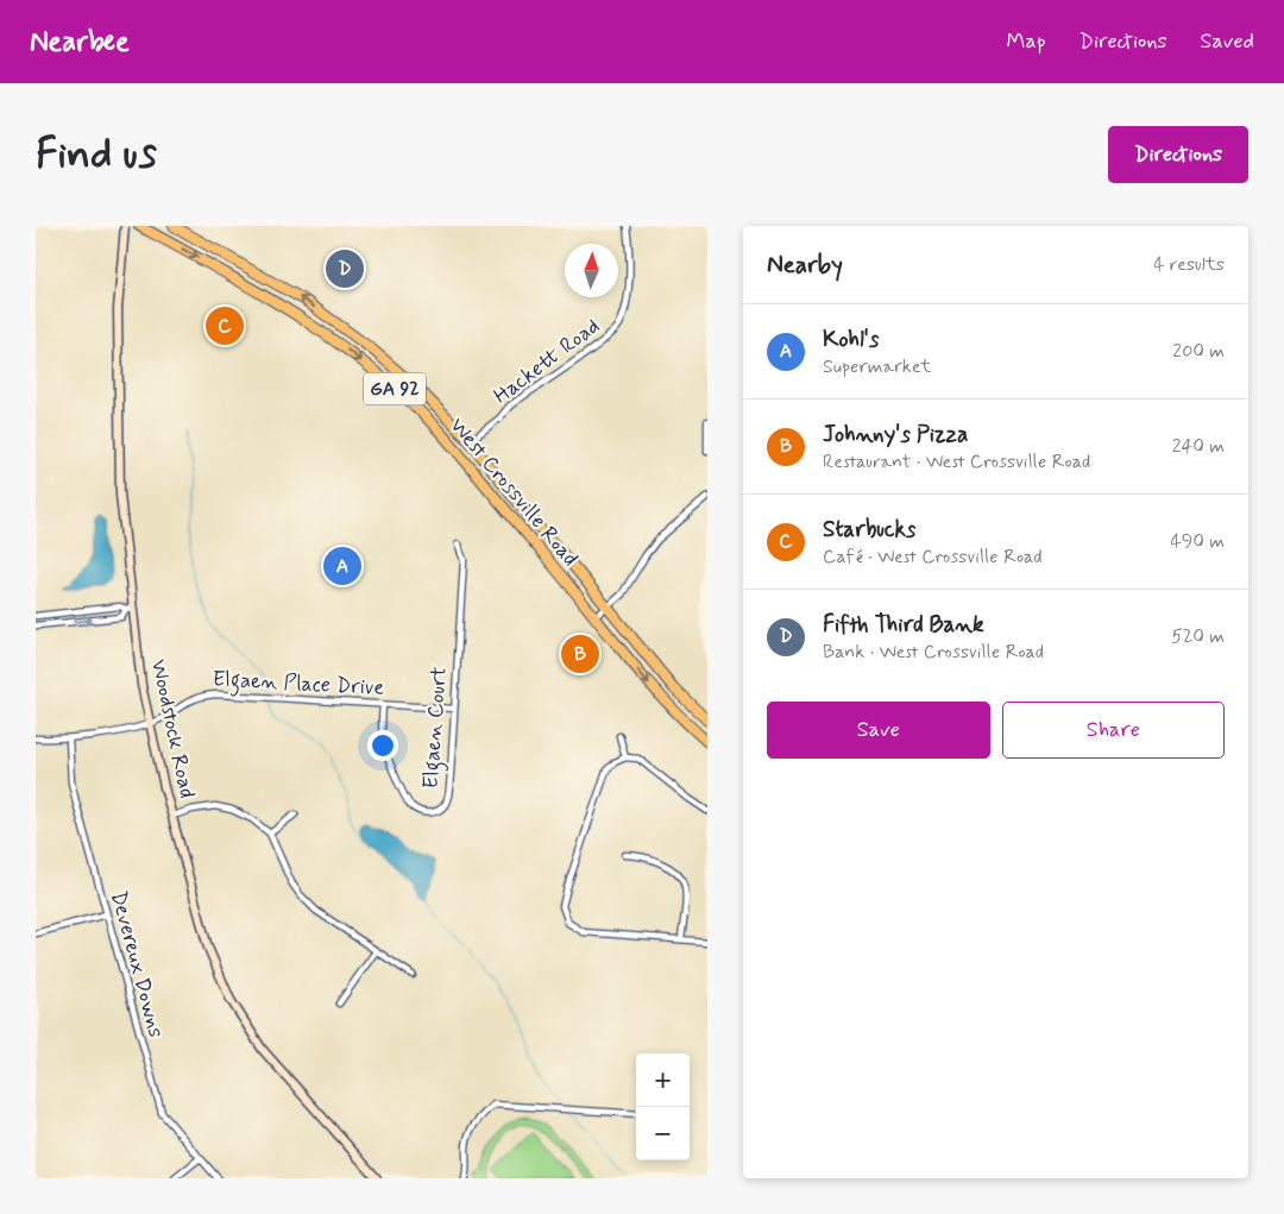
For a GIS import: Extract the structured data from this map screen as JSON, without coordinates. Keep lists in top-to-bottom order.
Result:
{
  "streets": {
    "main road": ["GA 92", "West Crossville Road"],
    "street": [
      "Hackett Road",
      "Elgaen Place Drive",
      "Elgaen Court",
      "Woodstock Road",
      "Devereux Downs"
    ]
  },
  "crossings": [
    ["Hackett Road", "West Crossville Road"],
    ["Elgaen Place Drive", "Elgaen Court"],
    ["Elgaen Place Drive", "Woodstock Road"],
    ["Elgaen Place Drive", "Devereux Downs"]
  ],
  "north": "top",
  "page": {
    "header": "Nearbee",
    "nav": ["Map", "Directions", "Saved"],
    "buttons": [
      "Directions",
      ["Save", "Share"]
    ],
    "title": "Find us",
    "heading": ["Nearby", "4 results"],
    "pins": [
      "D",
      "C",
      "A",
      "B"
    ],
    "list": [
      {
        "mark": "A",
        "name": "Kohl's",
        "note": "Supermarket",
        "value": "200 m"
      },
      {
        "mark": "B",
        "name": "Johnny's Pizza",
        "note": "Restaurant · West Crossville Road",
        "value": "240 m"
      },
      {
        "mark": "C",
        "name": "Starbucks",
        "note": "Café · West Crossville Road",
        "value": "490 m"
      },
      {
        "mark": "D",
        "name": "Fifth Third Bank",
        "note": "Bank · West Crossville Road",
        "value": "520 m"
      }
    ],
    "map_buttons": ["+", "−"]
  }
}
